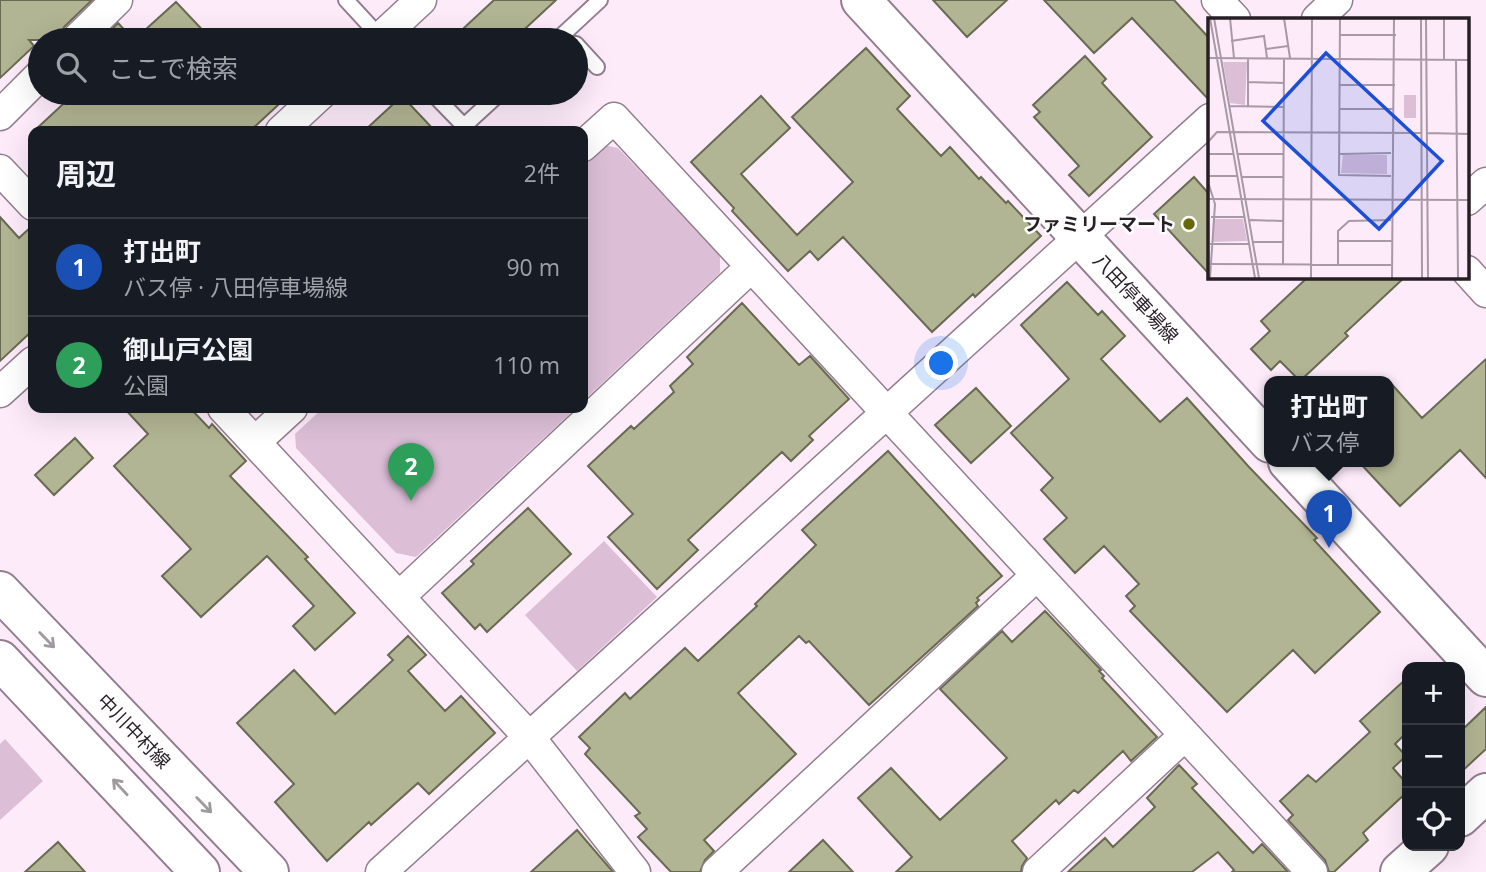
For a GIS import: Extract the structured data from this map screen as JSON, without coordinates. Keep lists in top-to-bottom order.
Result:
{
  "streets": {
    "main road": ["八田停車場線", "中川中村線"]
  },
  "places": ["ファミリーマート"],
  "page": {
    "search": "ここで検索",
    "heading": ["周辺", "2件"],
    "list": [
      {
        "mark": "1",
        "name": "打出町",
        "note": "バス停 · 八田停車場線",
        "value": "90 m"
      },
      {
        "mark": "2",
        "name": "御山戸公園",
        "note": "公園",
        "value": "110 m"
      }
    ],
    "popup": ["打出町", "バス停"],
    "pins": ["2", "1"],
    "map_buttons": ["+", "−"]
  }
}
